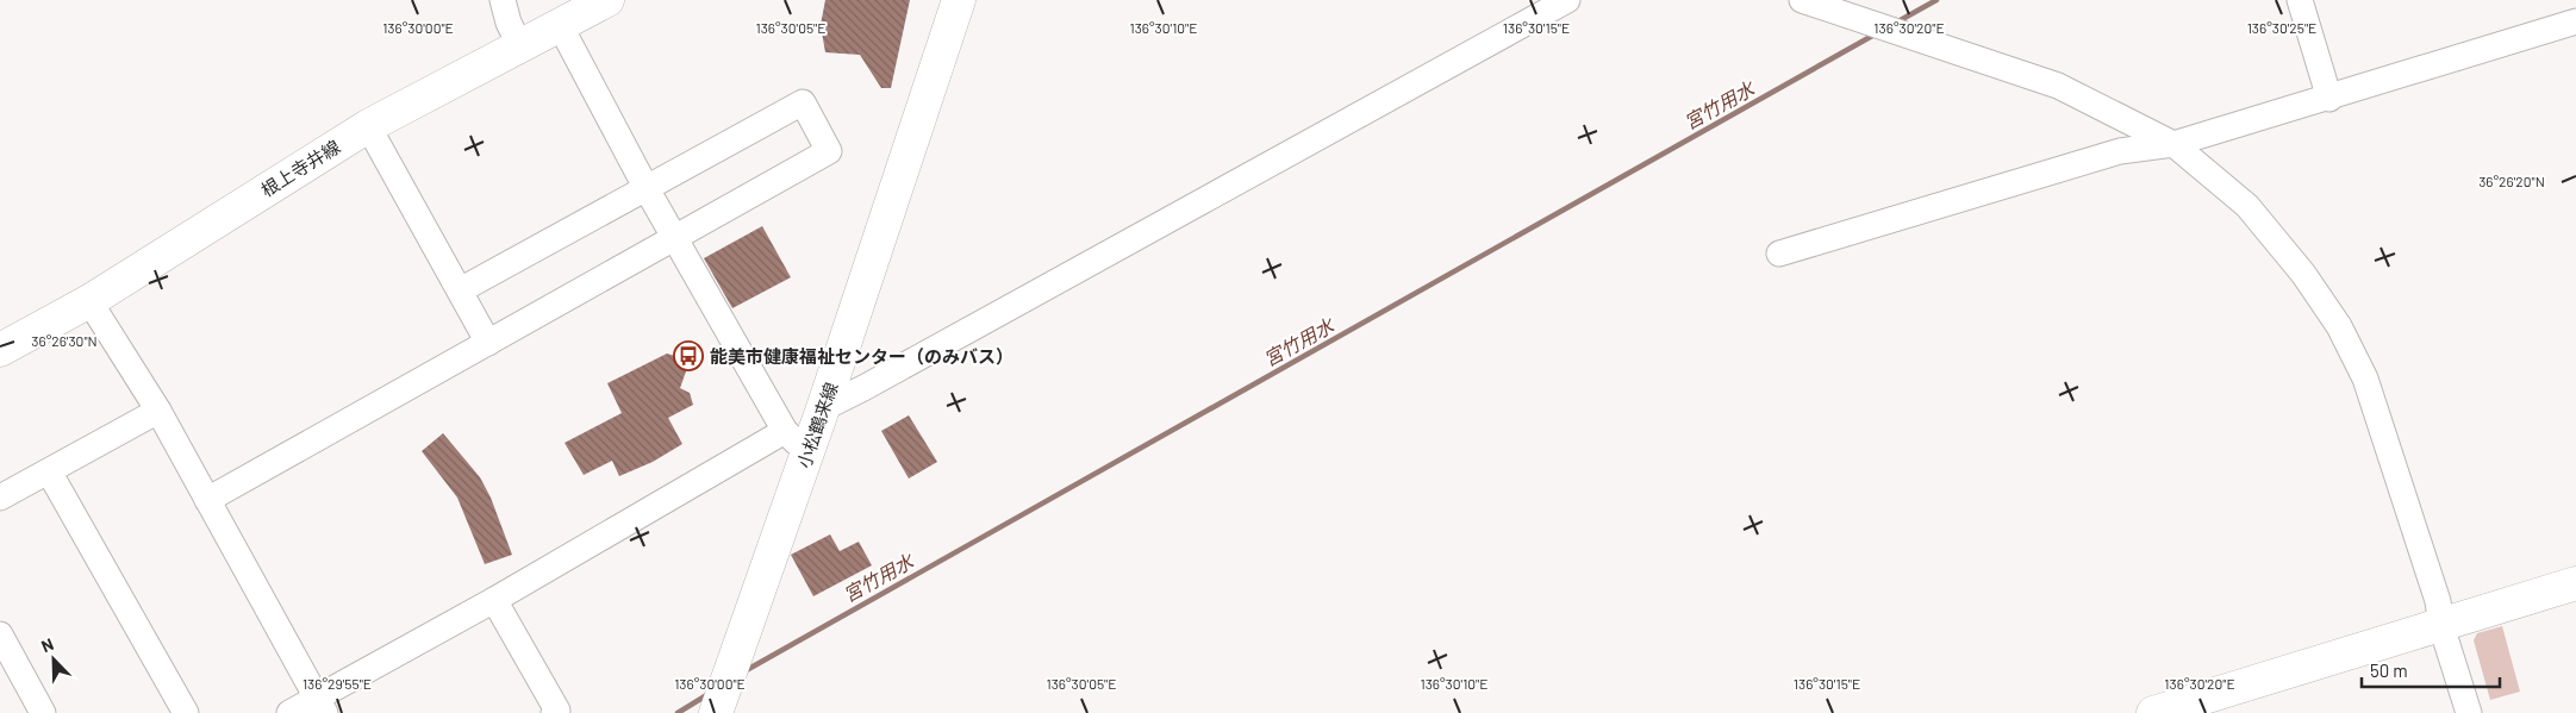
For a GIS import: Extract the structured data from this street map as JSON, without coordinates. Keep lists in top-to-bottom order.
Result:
{
  "streets": {
    "main road": ["根上寺井線", "小松鶴来線"]
  },
  "water": ["宮竹用水"],
  "places": {
    "bus stop": ["能美市健康福祉センター（のみバス）"]
  },
  "scale_bar": "50 m",
  "north": "top left",
  "coordinates": [
    "136°30'00\"E",
    "136°30'05\"E",
    "136°30'10\"E",
    "136°30'15\"E",
    "136°30'20\"E",
    "136°30'25\"E",
    "36°26'20\"N",
    "36°26'30\"N",
    "136°29'55\"E"
  ]
}
